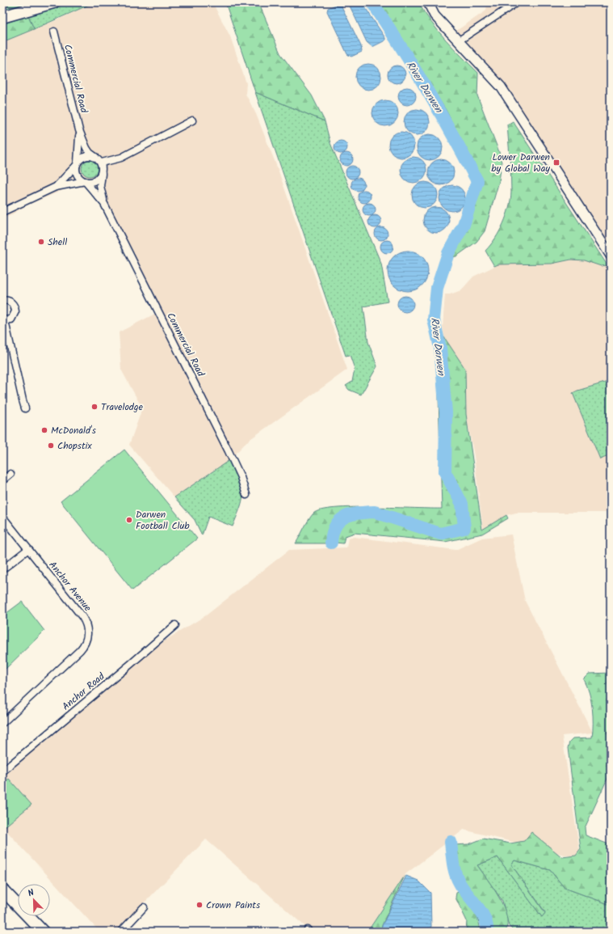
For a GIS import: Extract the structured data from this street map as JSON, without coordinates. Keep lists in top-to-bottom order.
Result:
{
  "streets": {
    "street": ["Commercial Road", "Anchor Avenue", "Anchor Road"]
  },
  "water": ["River Darwen"],
  "places": {
    "transit": ["Lower Darwen by Global Way"],
    "other": [
      "Shell",
      "Travelodge",
      "McDonald's",
      "Chopstix",
      "Darwen Football Club",
      "Crown Paints"
    ]
  },
  "north": "top left"
}
